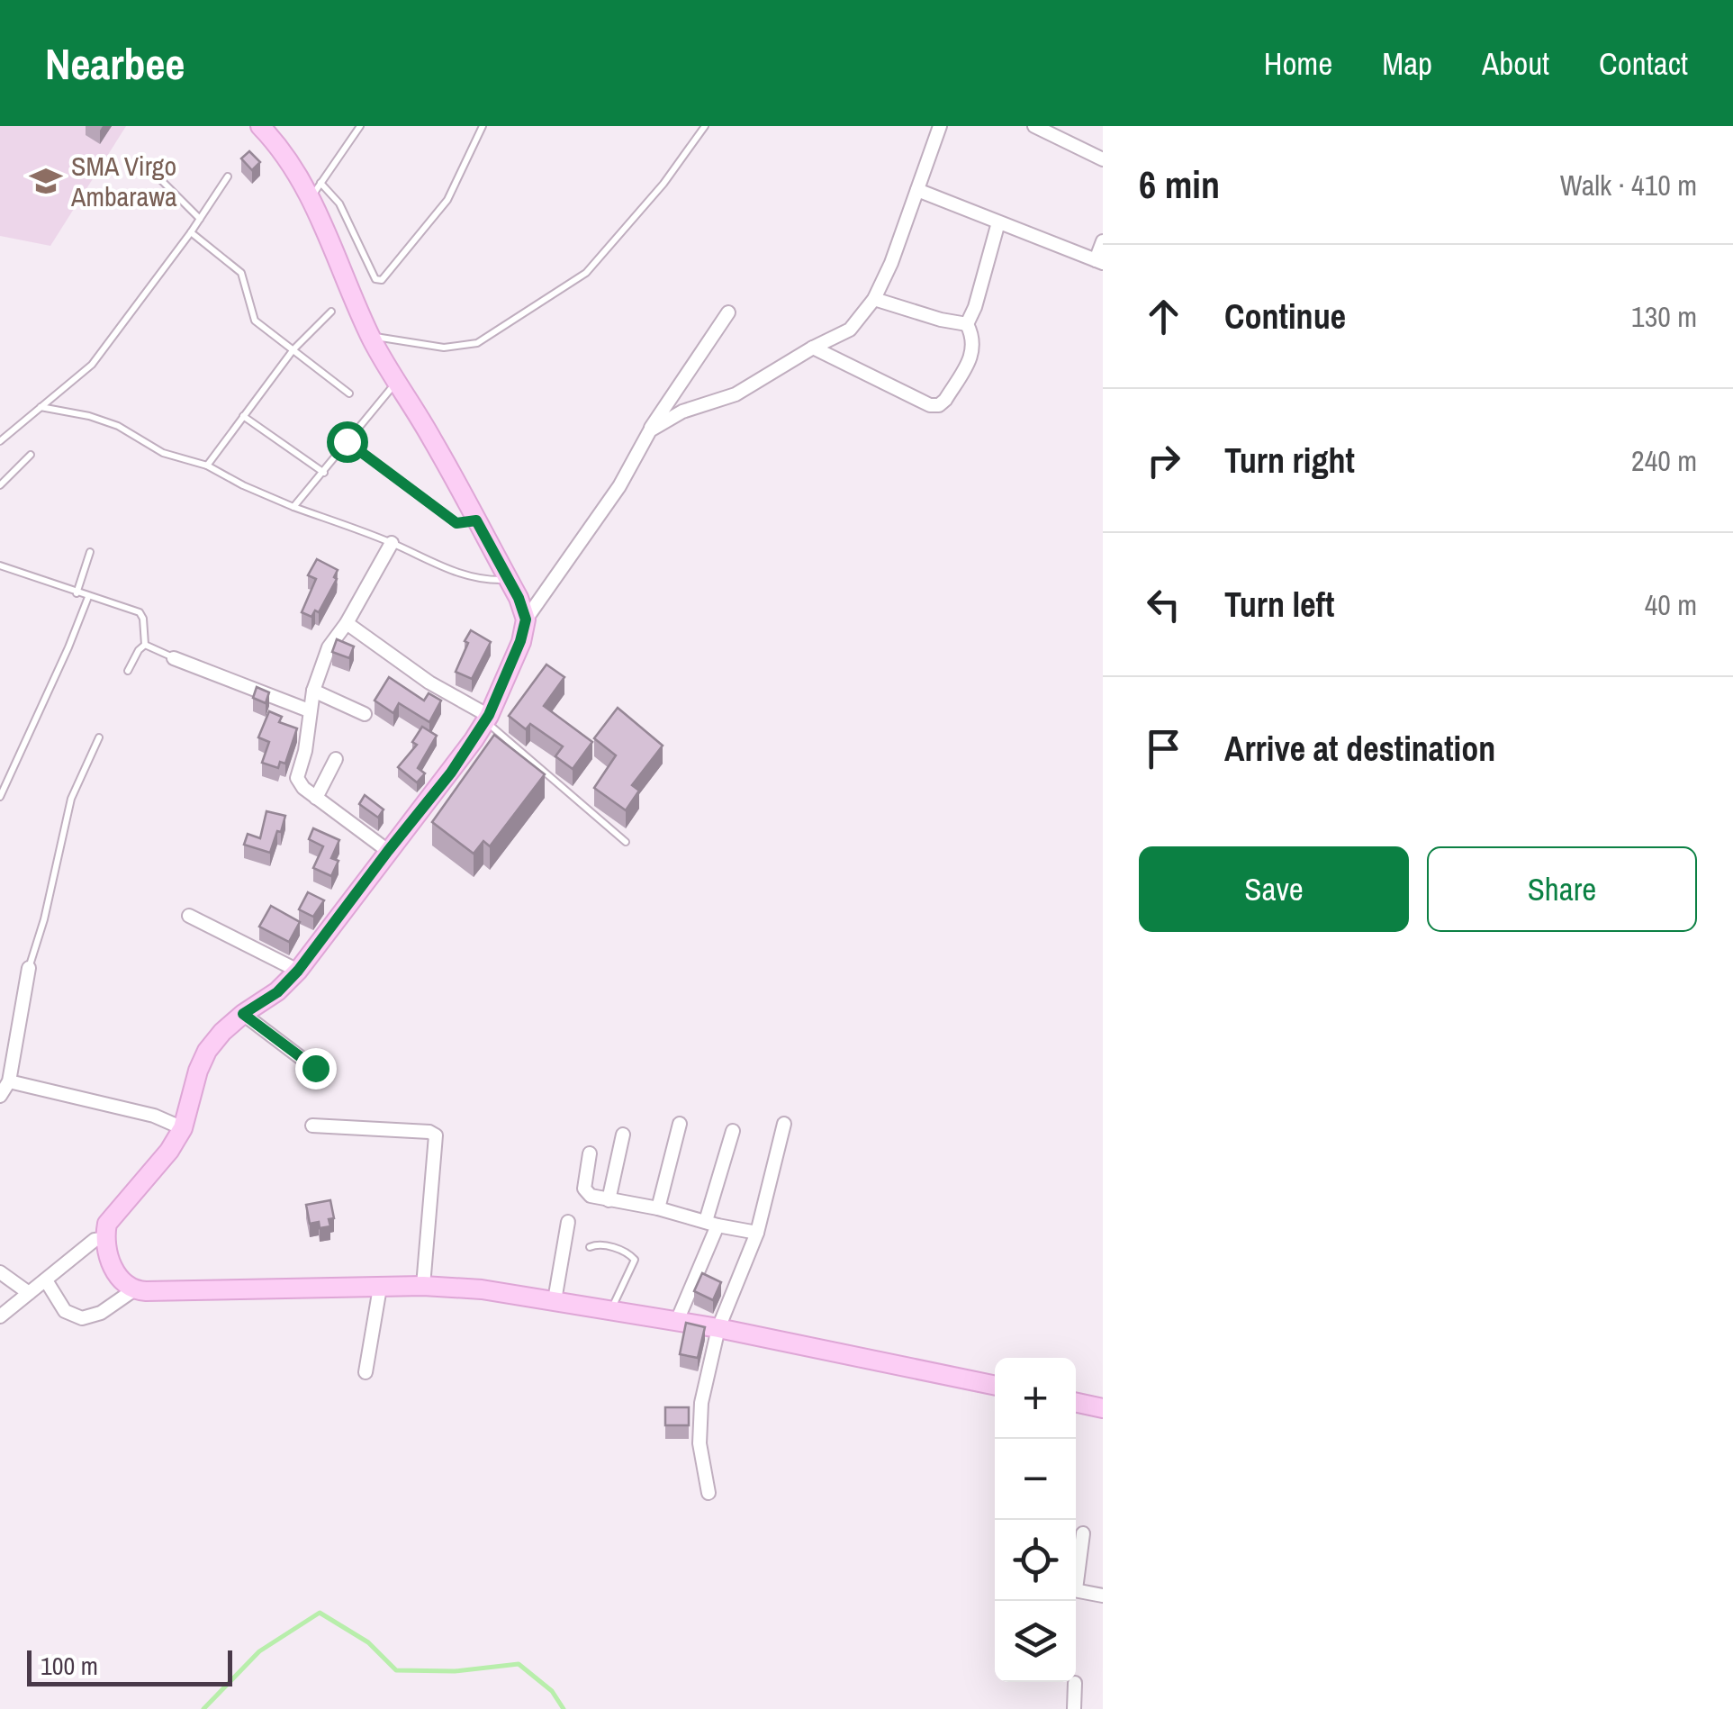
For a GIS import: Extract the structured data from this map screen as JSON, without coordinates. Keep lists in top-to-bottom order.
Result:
{
  "places": {
    "school or university": ["SMA Virgo Ambarawa"]
  },
  "scale_bar": "100 m",
  "page": {
    "header": "Nearbee",
    "nav": [
      "Home",
      "Map",
      "About",
      "Contact"
    ],
    "heading": ["6 min", "Walk · 410 m"],
    "list": [
      ["Continue", "130 m"],
      ["Turn right", "240 m"],
      ["Turn left", "40 m"],
      "Arrive at destination"
    ],
    "buttons": ["Save", "Share"],
    "map_buttons": ["+", "−"],
    "scale": "100 m"
  }
}
